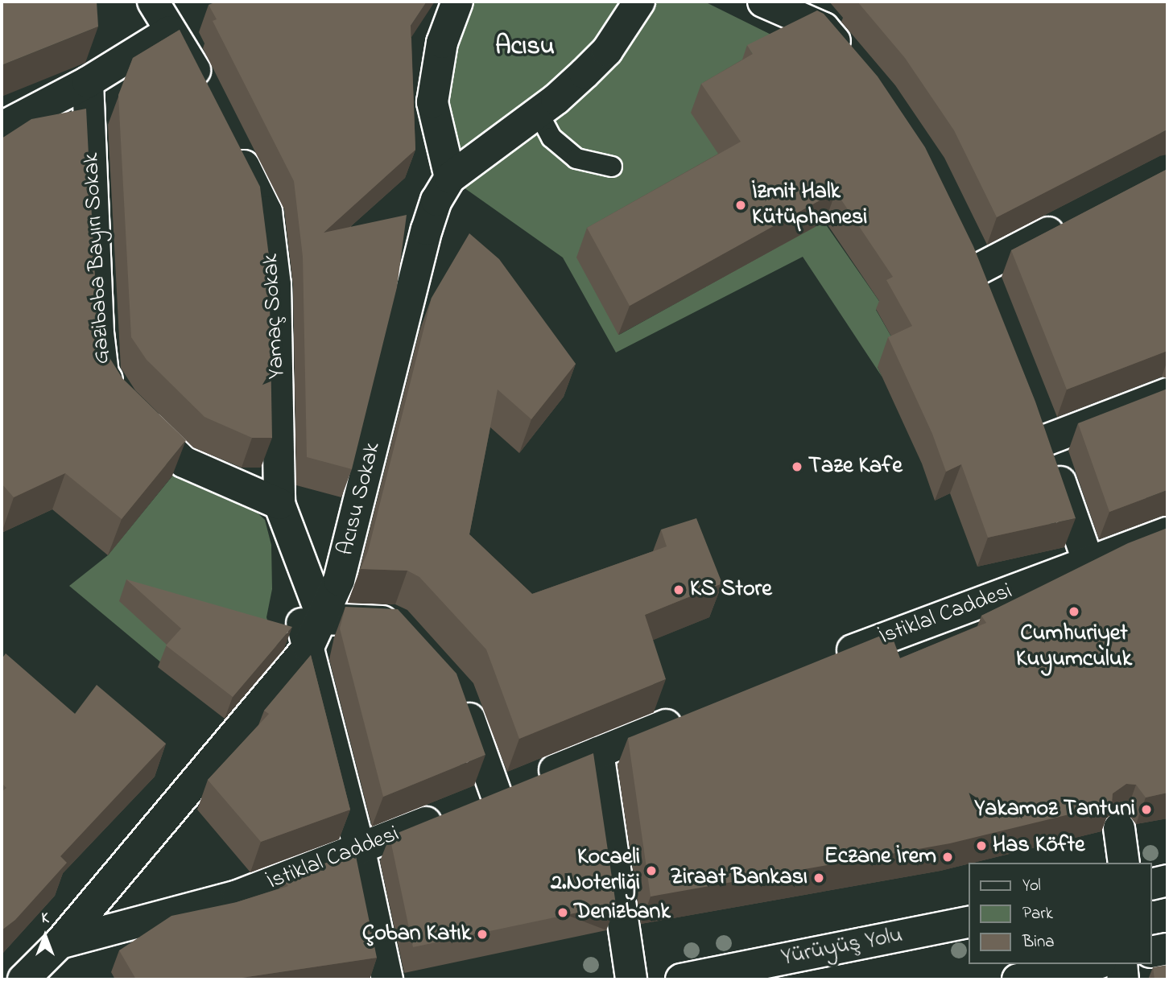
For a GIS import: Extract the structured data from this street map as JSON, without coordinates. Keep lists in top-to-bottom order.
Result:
{
  "streets": {
    "street": [
      "Gazibaba Bayırı Sokak",
      "Yamaç Sokak",
      "Acısu Sokak",
      "İstiklal Caddesi",
      "Yürüyüş Yolu"
    ]
  },
  "crossings": [
    ["Gazibaba Bayırı Sokak", "Yamaç Sokak"],
    ["Yamaç Sokak", "Acısu Sokak"],
    ["Acısu Sokak", "İstiklal Caddesi"]
  ],
  "districts": ["Acısu"],
  "places": [
    "İzmit Halk Kütüphanesi",
    "Taze Kafe",
    "KS Store",
    "Cumhuriyet Kuyumculuk",
    "Yakamoz Tantuni",
    "Has Köfte",
    "Eczane İrem",
    "Kocaeli 2.Noterliği",
    "Ziraat Bankası",
    "Denizbank",
    "Çoban Katık"
  ],
  "legend": ["Yol", "Park", "Bina"],
  "north": "top"
}
